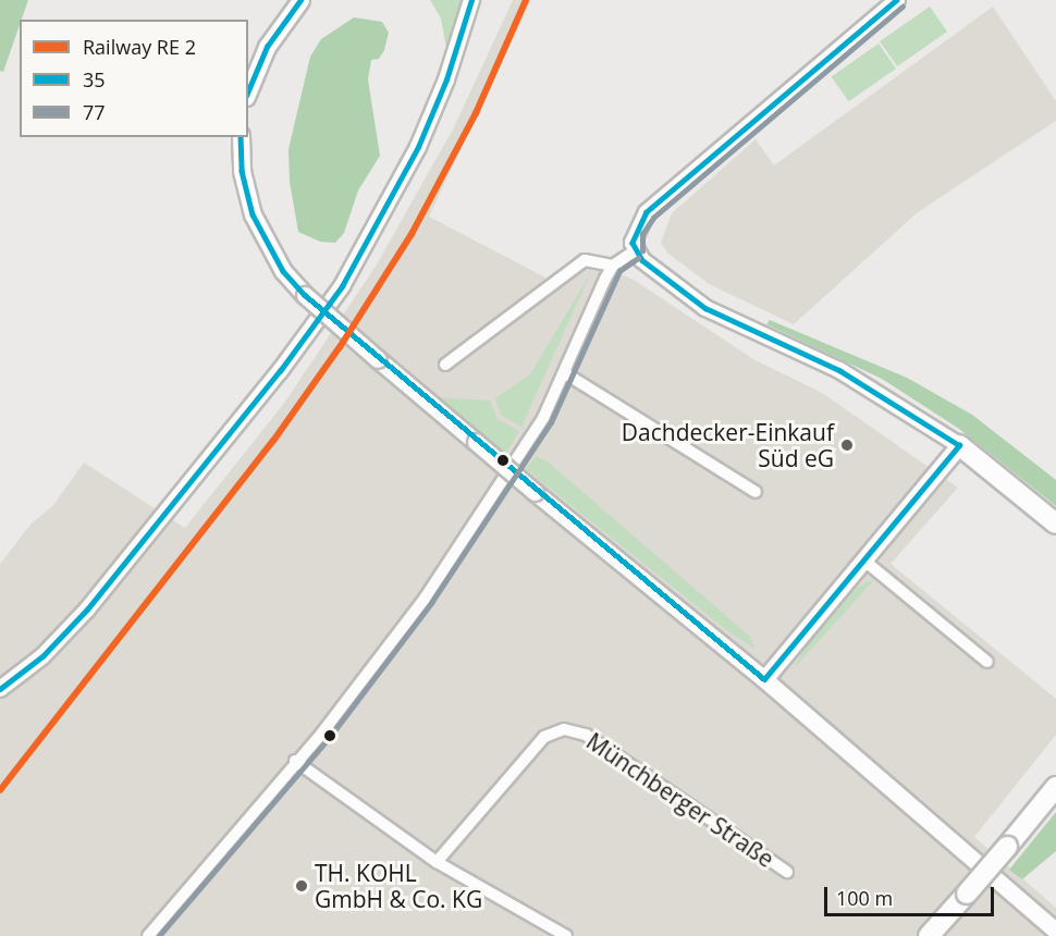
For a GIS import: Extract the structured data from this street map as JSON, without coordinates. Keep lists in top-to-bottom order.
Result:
{
  "streets": {
    "street": ["Münchberger Straße"]
  },
  "places": ["Dachdecker-Einkauf Süd eG", "TH. KOHL GmbH & Co. KG"],
  "lines": ["transit line 35", "transit line 77"],
  "legend": ["Railway RE 2", "35", "77"],
  "scale_bar": "100 m"
}
